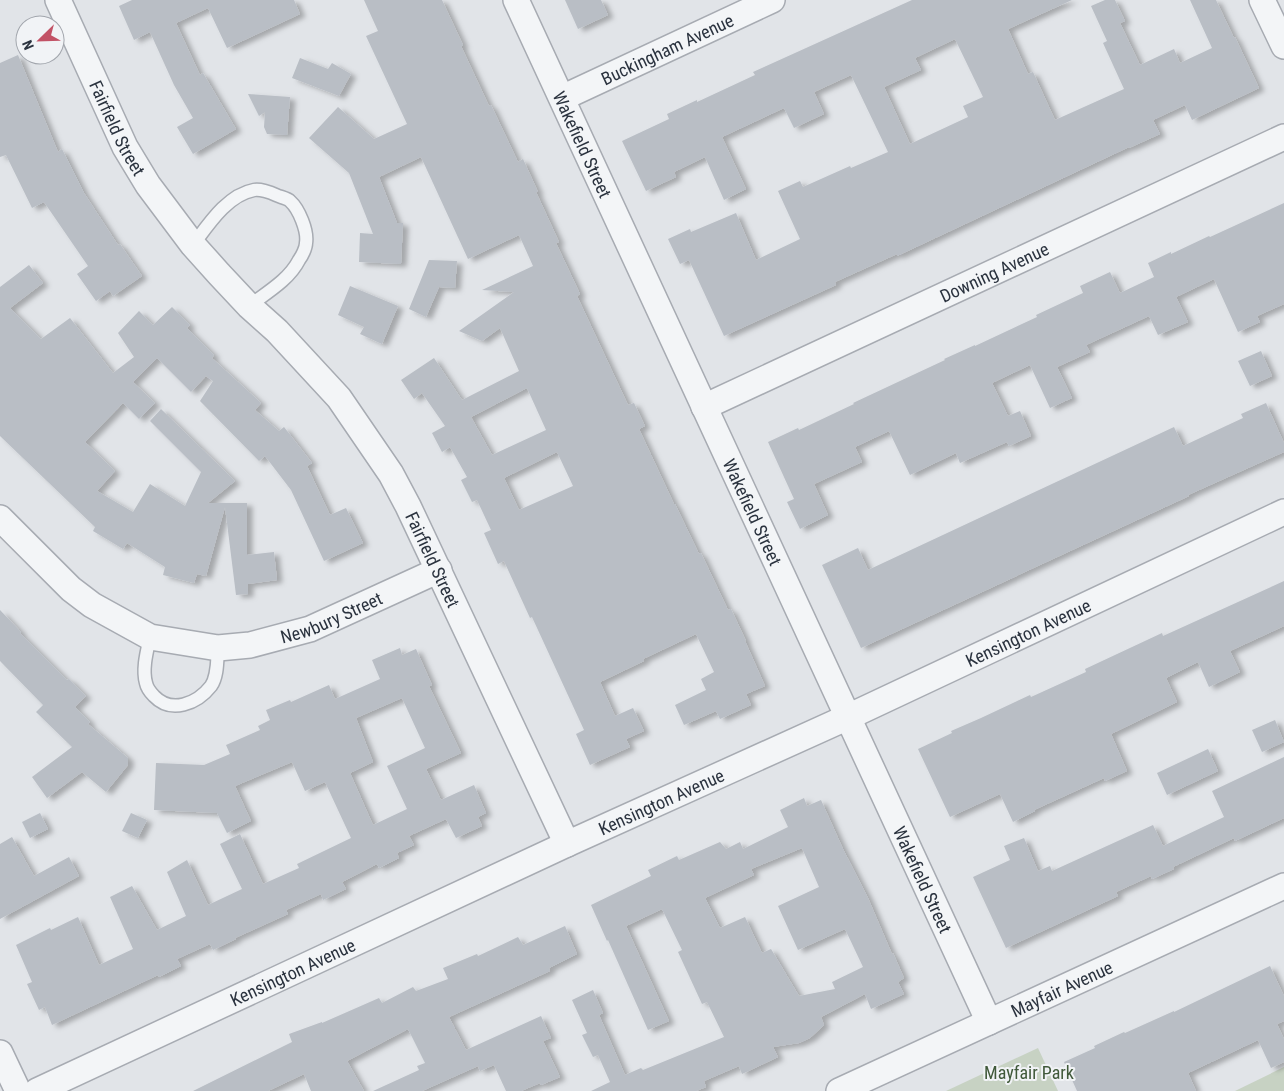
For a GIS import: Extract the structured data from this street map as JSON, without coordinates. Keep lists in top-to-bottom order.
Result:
{
  "streets": {
    "street": [
      "Buckingham Avenue",
      "Fairfield Street",
      "Wakefield Street",
      "Downing Avenue",
      "Newbury Street",
      "Kensington Avenue",
      "Mayfair Avenue"
    ]
  },
  "crossings": [
    ["Buckingham Avenue", "Wakefield Street"],
    ["Fairfield Street", "Newbury Street"],
    ["Fairfield Street", "Kensington Avenue"],
    ["Wakefield Street", "Downing Avenue"],
    ["Wakefield Street", "Kensington Avenue"],
    ["Wakefield Street", "Mayfair Avenue"]
  ],
  "parks": ["Mayfair Park"],
  "north": "bottom left"
}
